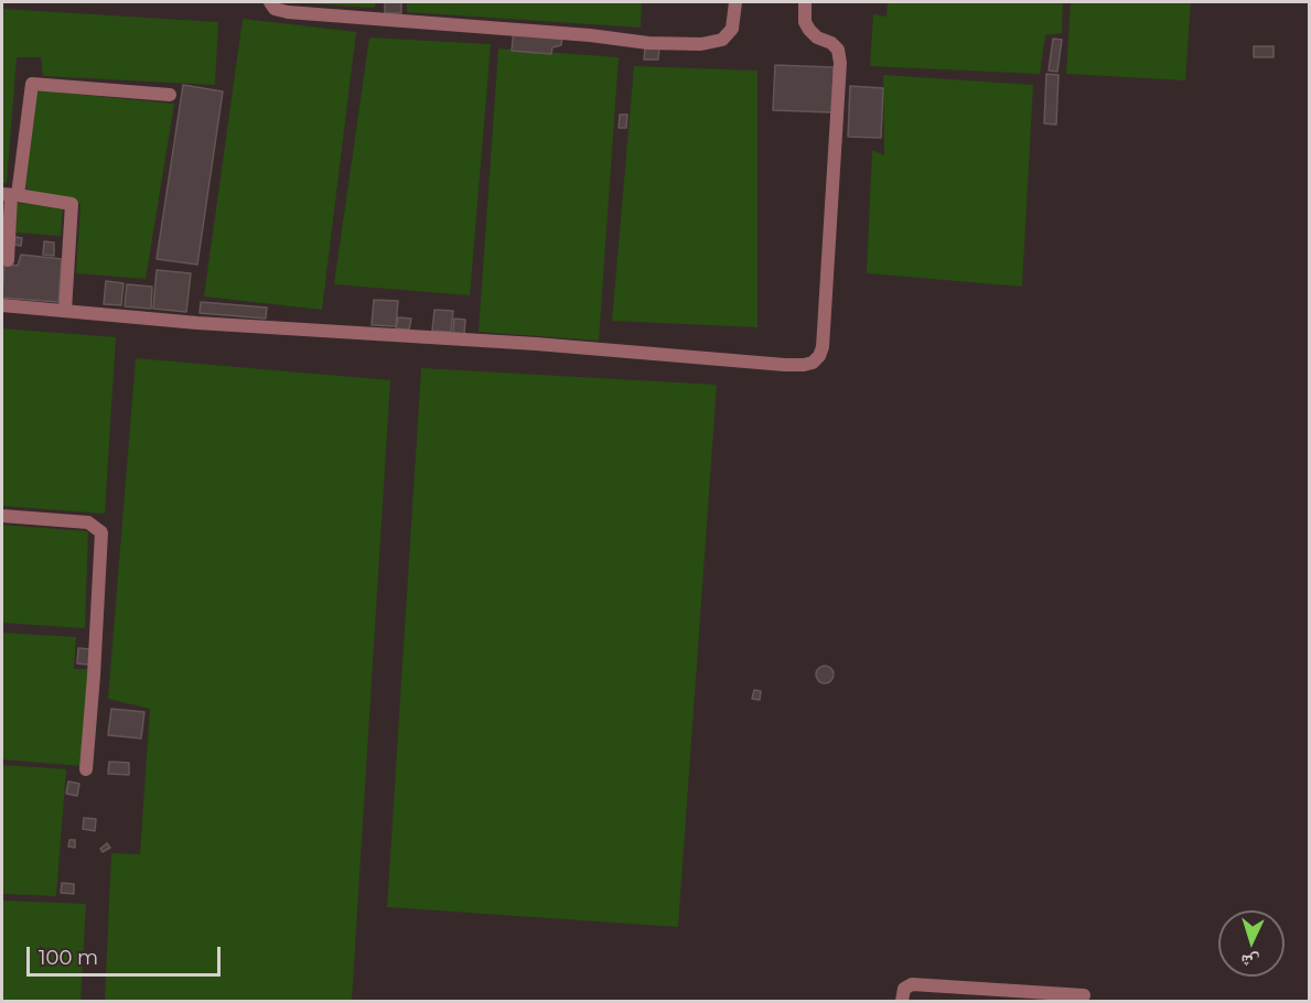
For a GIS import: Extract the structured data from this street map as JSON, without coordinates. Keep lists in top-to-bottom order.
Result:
{
  "scale_bar": "100 m",
  "north": "bottom"
}
